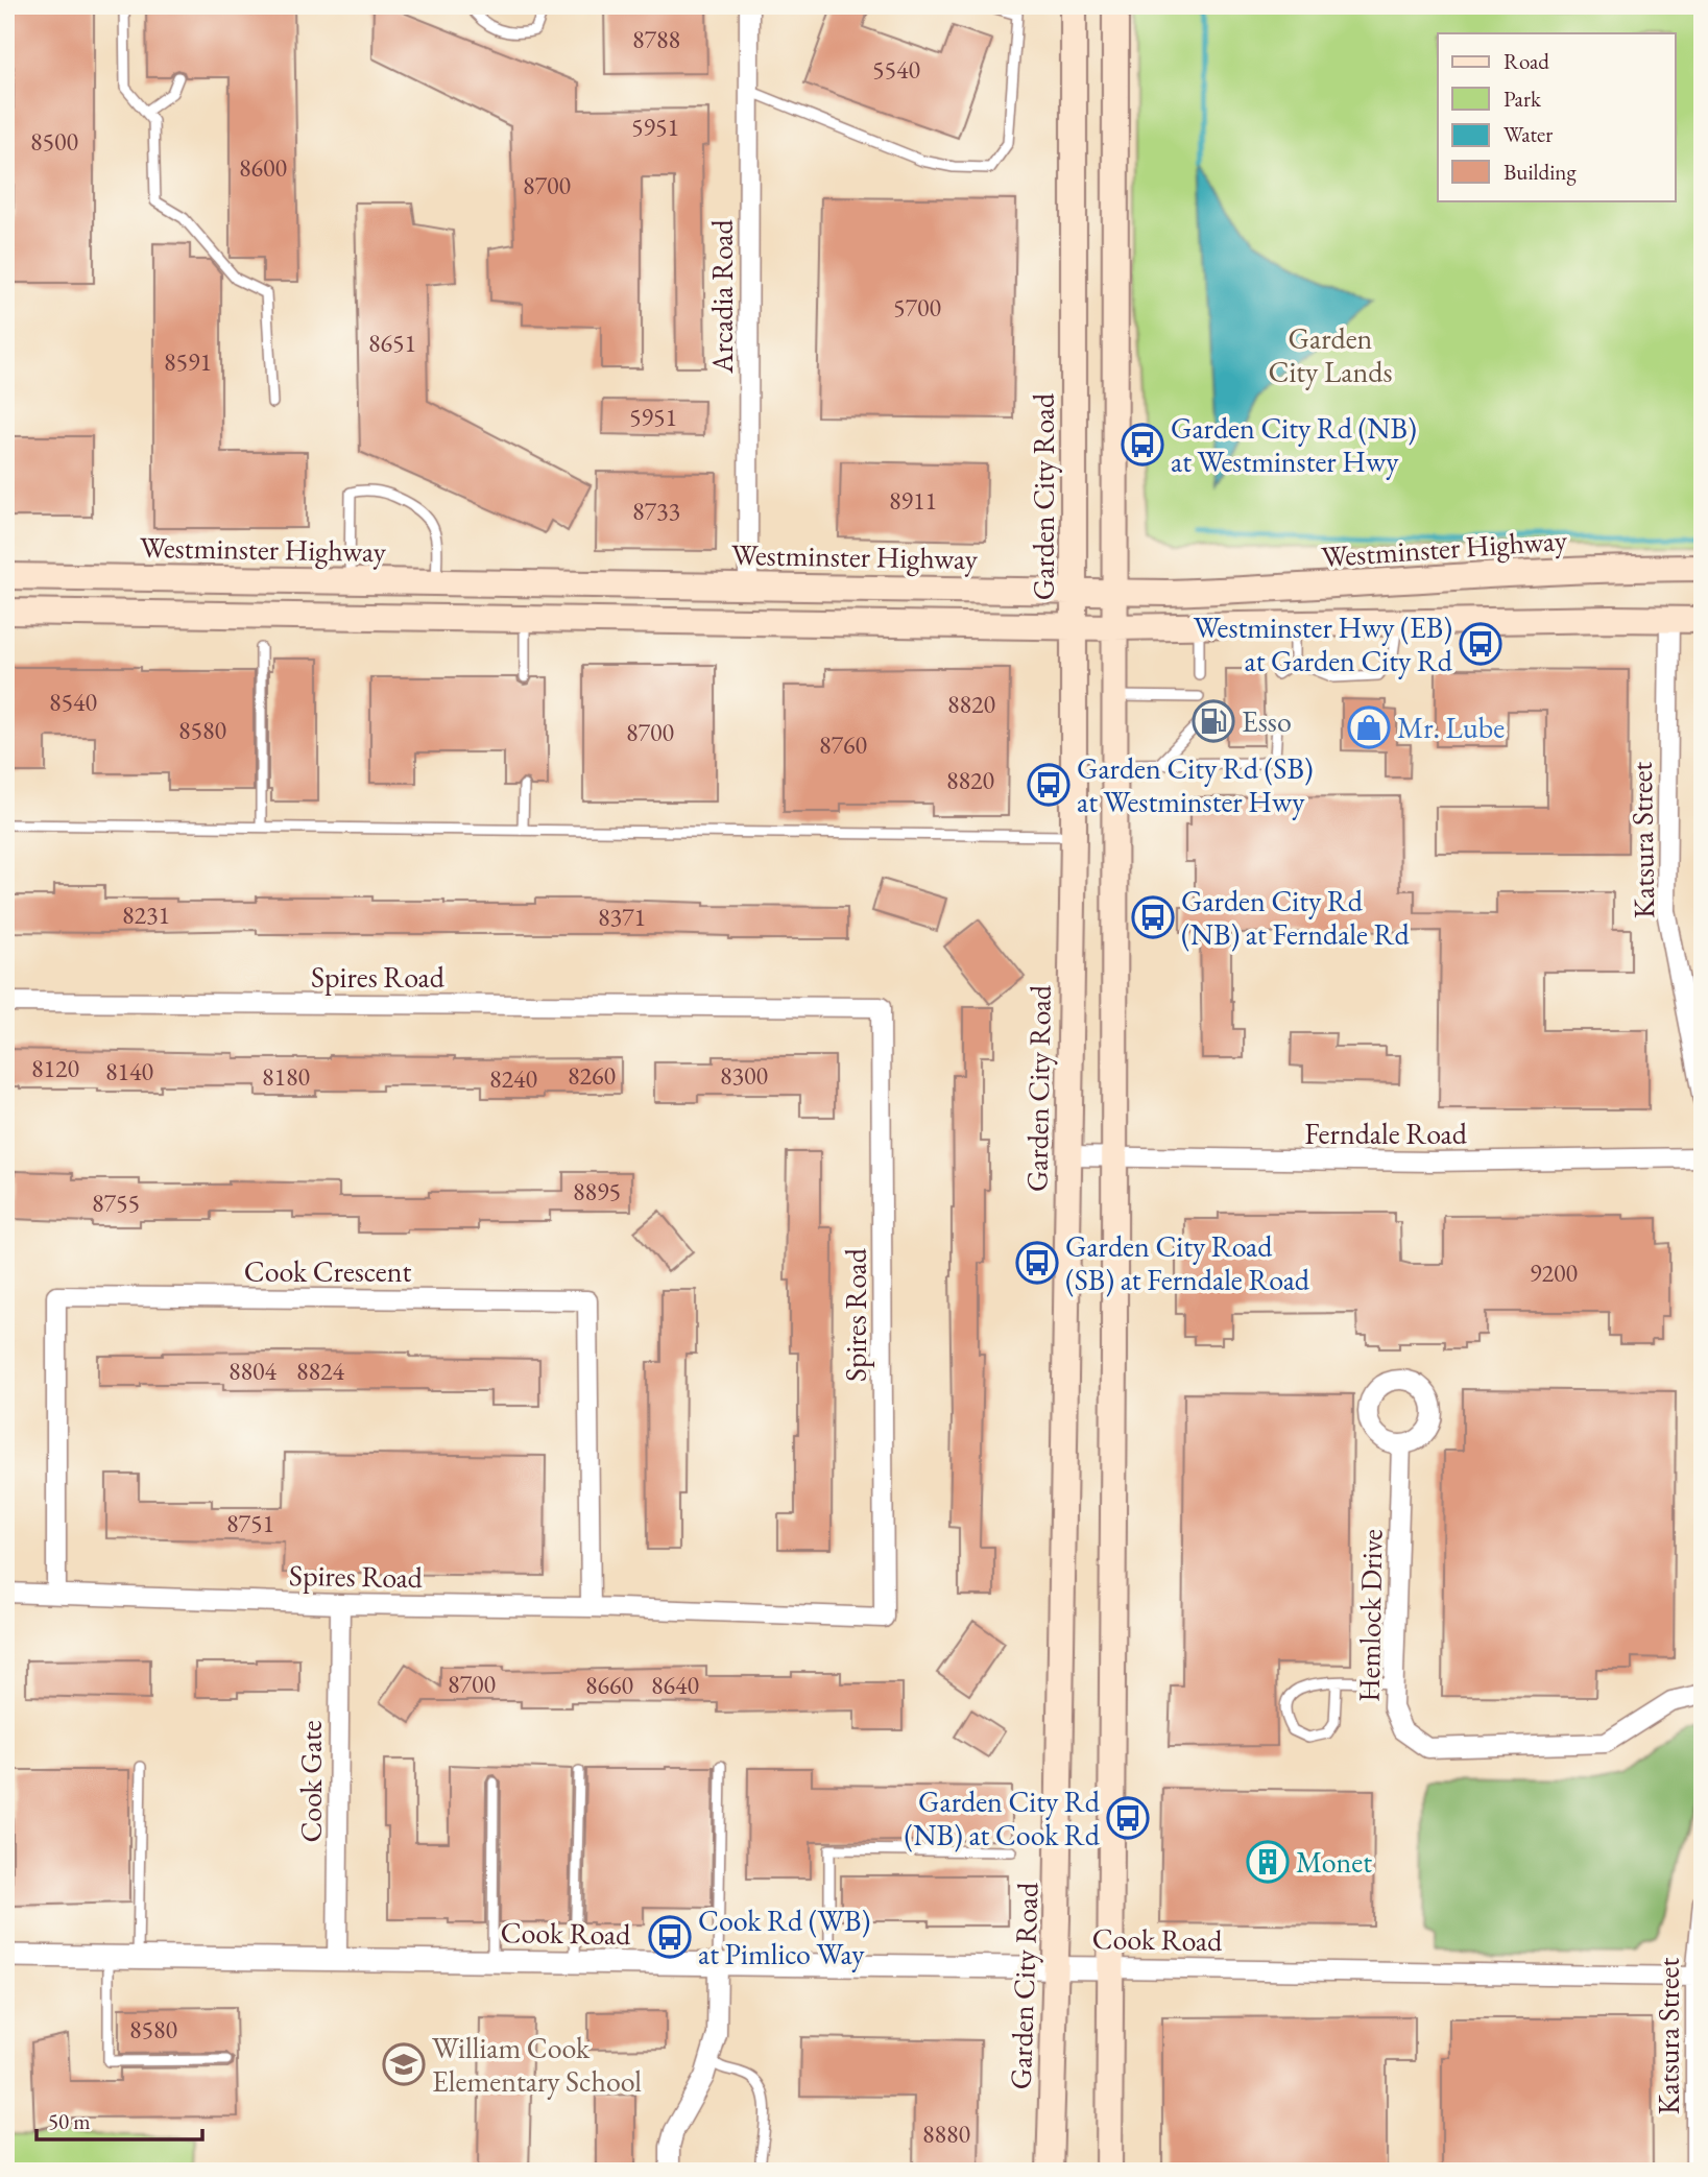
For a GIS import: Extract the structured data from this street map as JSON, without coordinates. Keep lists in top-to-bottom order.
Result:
{
  "streets": {
    "main road": ["Garden City Road", "Westminster Highway"],
    "street": [
      "Arcadia Road",
      "Katsura Street",
      "Spires Road",
      "Ferndale Road",
      "Cook Crescent",
      "Hemlock Drive",
      "Cook Gate",
      "Cook Road"
    ]
  },
  "crossings": [
    ["Arcadia Road", "Westminster Highway"],
    ["Garden City Road", "Westminster Highway"],
    ["Garden City Road", "Ferndale Road"],
    ["Garden City Road", "Cook Road"],
    ["Katsura Street", "Cook Road"],
    ["Spires Road", "Cook Crescent"],
    ["Spires Road", "Cook Gate"],
    ["Cook Gate", "Cook Road"]
  ],
  "parks": ["Garden City Lands"],
  "places": {
    "bus stop": [
      "Garden City Rd (NB) at Westminster Hwy",
      "Westminster Hwy (EB) at Garden City Rd",
      "Garden City Rd (SB) at Westminster Hwy",
      "Garden City Rd (NB) at Ferndale Rd",
      "Garden City Road (SB) at Ferndale Road",
      "Garden City Rd (NB) at Cook Rd",
      "Cook Rd (WB) at Pimlico Way"
    ],
    "fuel station": ["Esso"],
    "shop": ["Mr. Lube"],
    "building": ["Monet"],
    "school or university": ["William Cook Elementary School"]
  },
  "house_numbers": [
    "8788",
    "5540",
    "5951",
    "8500",
    "8600",
    "8700",
    "5700",
    "8651",
    "8591",
    "5951",
    "8911",
    "8733",
    "8540",
    "8820",
    "8580",
    "8700",
    "8760",
    "8820",
    "8231",
    "8371",
    "8120",
    "8140",
    "8260",
    "8300",
    "8180",
    "8240",
    "8895",
    "8755",
    "9200",
    "8804",
    "8824",
    "8751",
    "8700",
    "8660",
    "8640",
    "8580",
    "8880"
  ],
  "legend": [
    "Road",
    "Park",
    "Water",
    "Building"
  ],
  "scale_bar": "50 m"
}
